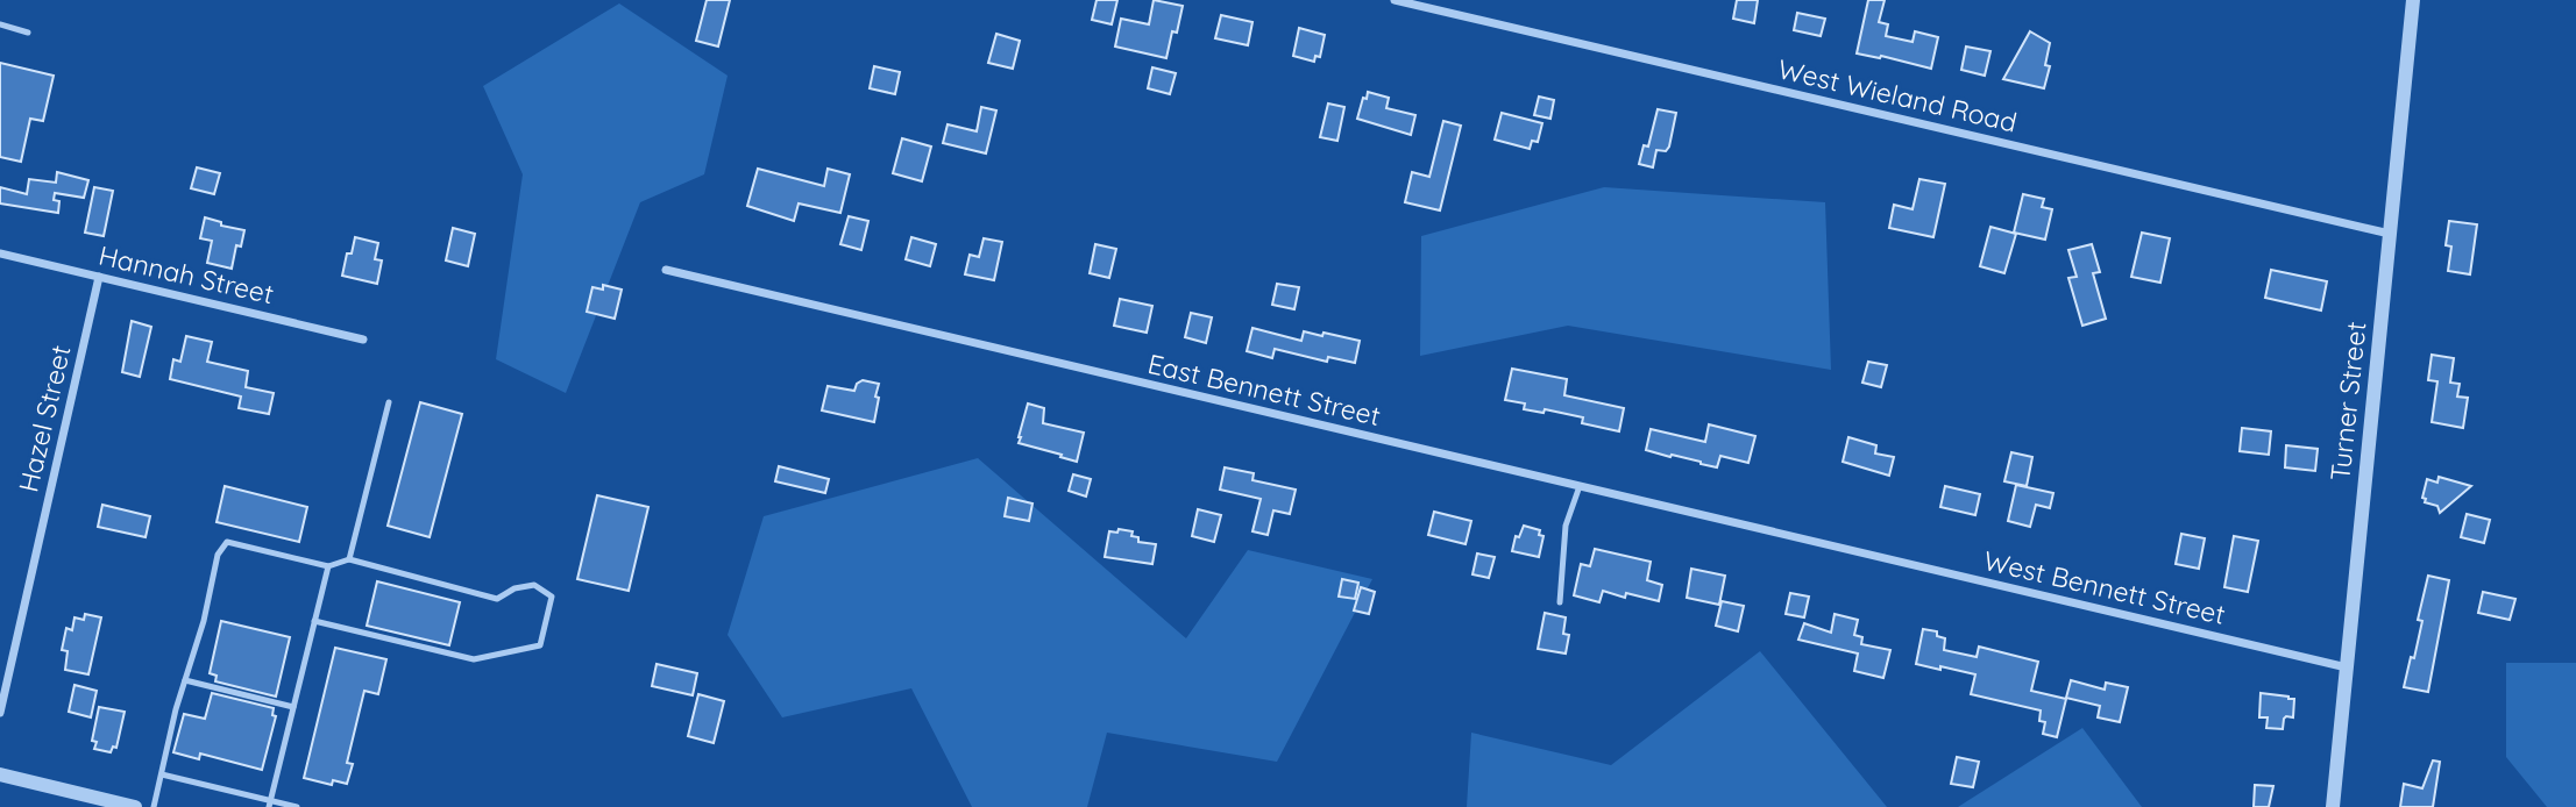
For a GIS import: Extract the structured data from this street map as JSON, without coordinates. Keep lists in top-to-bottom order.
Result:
{
  "streets": {
    "street": [
      "West Wieland Road",
      "Hannah Street",
      "East Bennett Street",
      "Turner Street",
      "Hazel Street",
      "West Bennett Street"
    ]
  },
  "crossings": [
    ["West Wieland Road", "Turner Street"],
    ["Hannah Street", "Hazel Street"],
    ["East Bennett Street", "West Bennett Street"],
    ["Turner Street", "West Bennett Street"]
  ]
}
